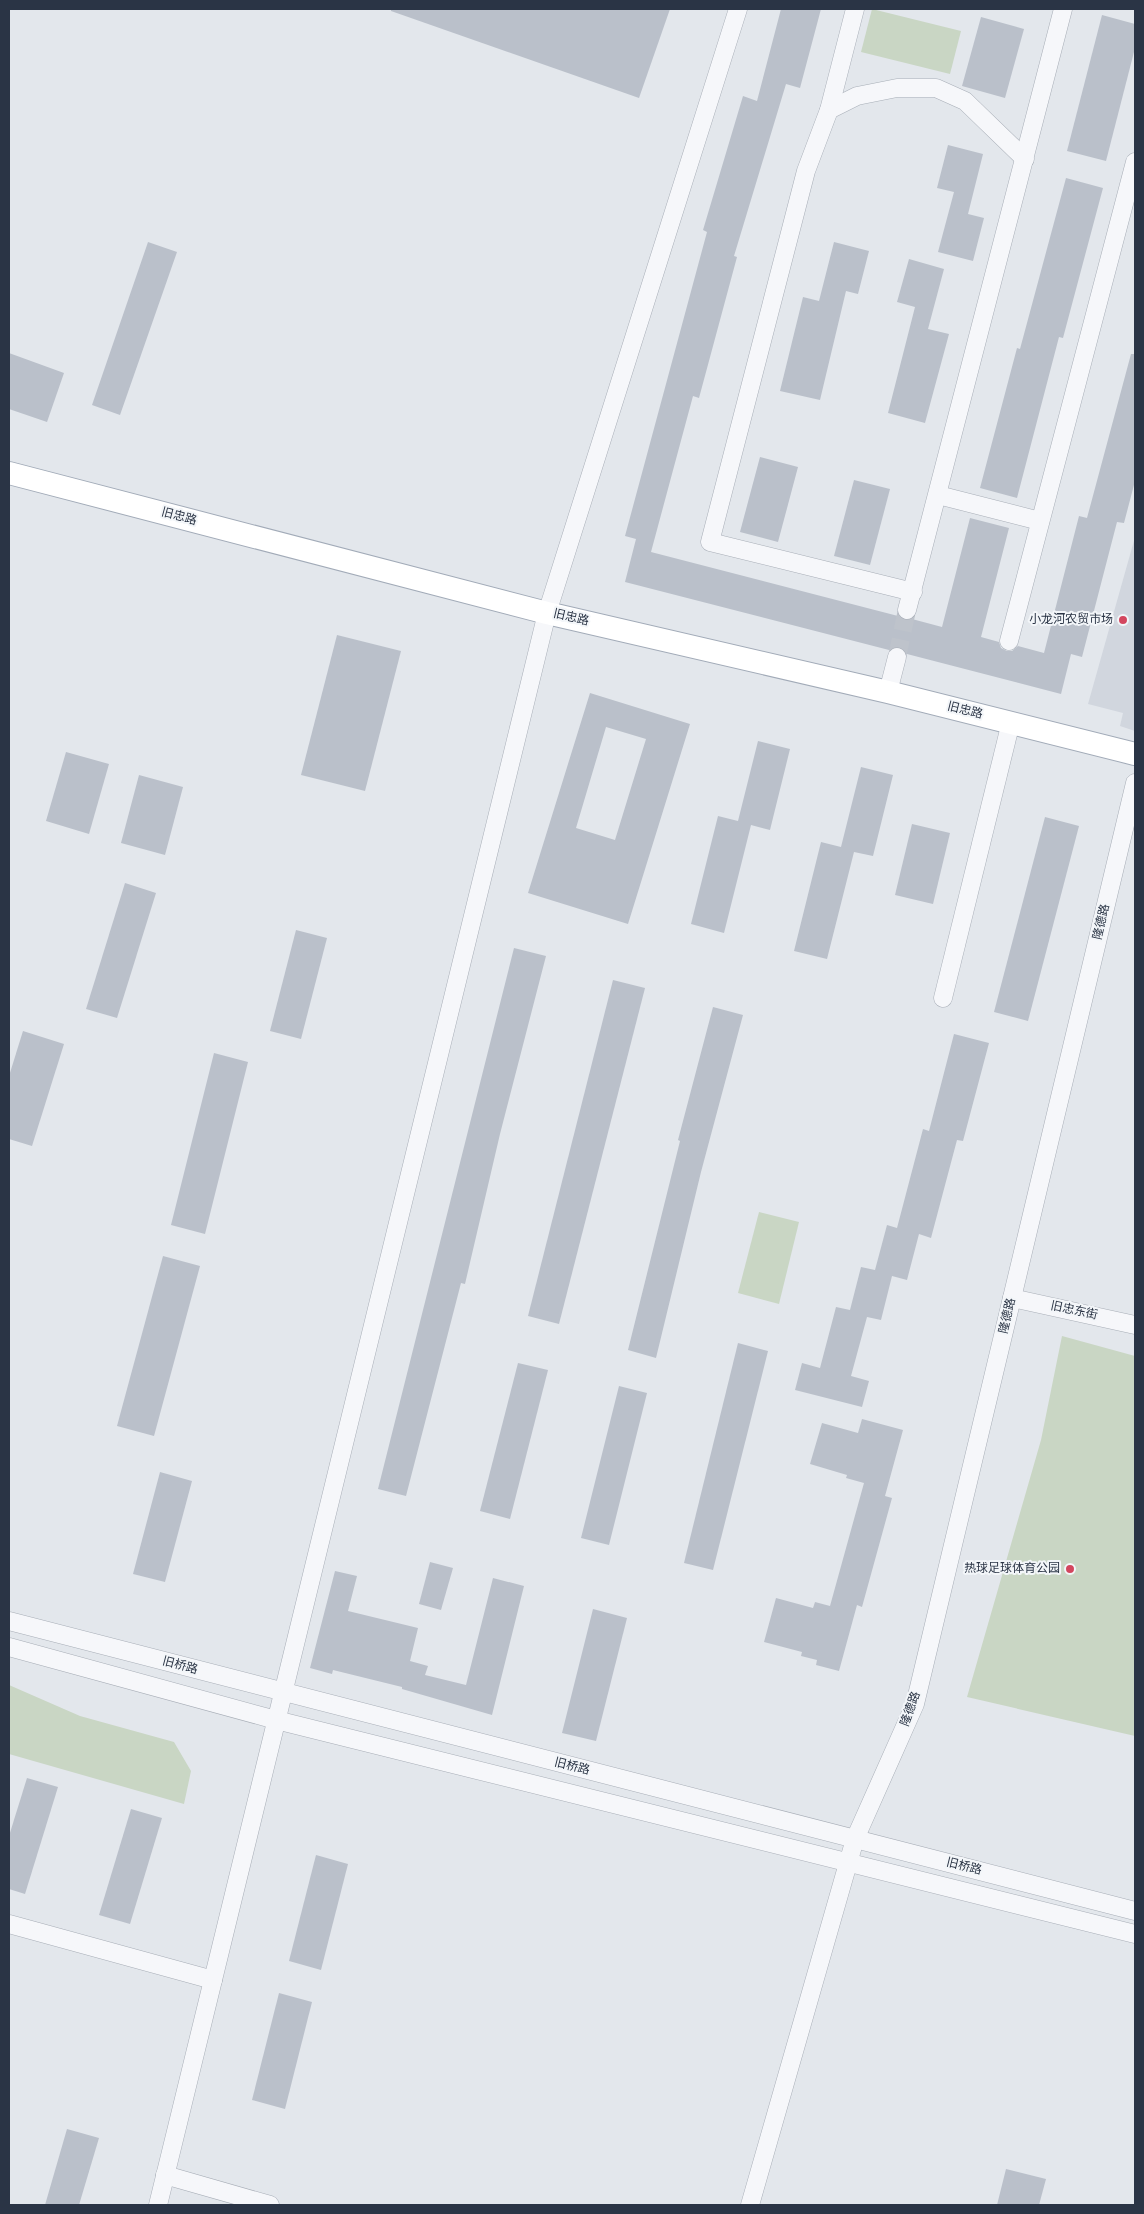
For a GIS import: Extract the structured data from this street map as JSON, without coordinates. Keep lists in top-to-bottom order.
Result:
{
  "streets": {
    "main road": ["旧忠路"],
    "street": ["隆德路", "旧忠东街", "旧桥路"]
  },
  "crossings": [
    ["隆德路", "旧忠东街"],
    ["隆德路", "旧桥路"]
  ],
  "places": ["小龙河农贸市场", "热球足球体育公园"]
}
